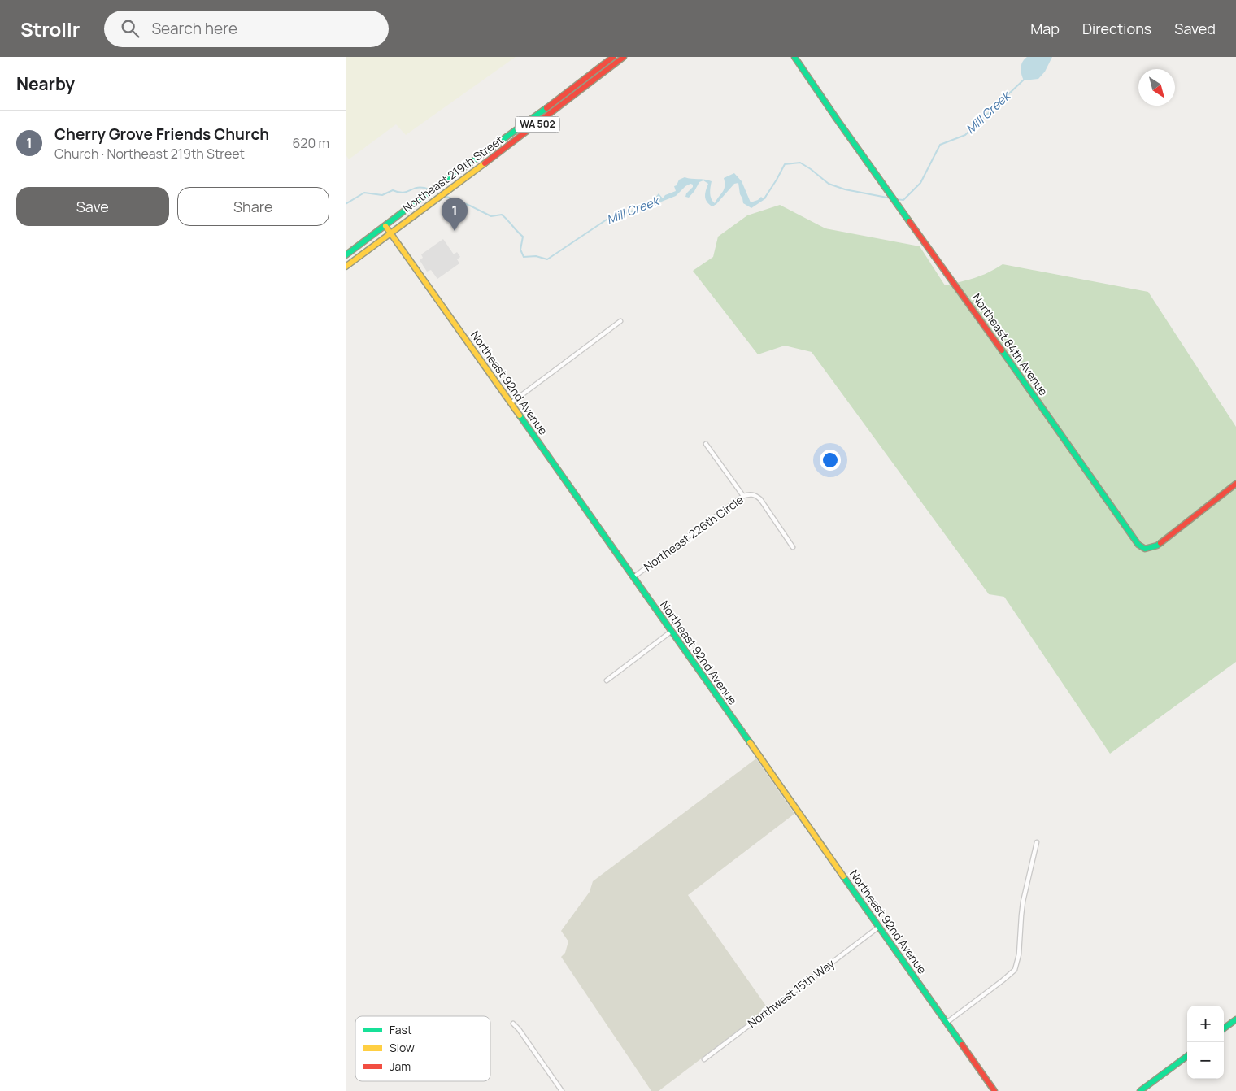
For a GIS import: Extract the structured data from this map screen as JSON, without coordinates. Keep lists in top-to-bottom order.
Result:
{
  "streets": {
    "main road": [
      "WA 502",
      "Northeast 219th Street",
      "Northeast 84th Avenue",
      "Northeast 92nd Avenue"
    ],
    "street": ["Northeast 226th Circle", "Northwest 15th Way"]
  },
  "crossings": [
    ["WA 502", "Northeast 219th Street"],
    ["WA 502", "Northeast 92nd Avenue"],
    ["Northeast 219th Street", "Northeast 92nd Avenue"],
    ["Northeast 92nd Avenue", "Northeast 226th Circle"],
    ["Northeast 92nd Avenue", "Northwest 15th Way"]
  ],
  "water": ["Mill Creek"],
  "legend": ["Fast", "Slow", "Jam"],
  "north": "bottom right",
  "page": {
    "header": "Strollr",
    "search": "Search here",
    "nav": ["Map", "Directions", "Saved"],
    "heading": "Nearby",
    "list": [
      {
        "mark": "1",
        "name": "Cherry Grove Friends Church",
        "note": "Church · Northeast 219th Street",
        "value": "620 m"
      }
    ],
    "buttons": ["Save", "Share"],
    "pins": "1",
    "map_buttons": ["+", "−"]
  }
}
